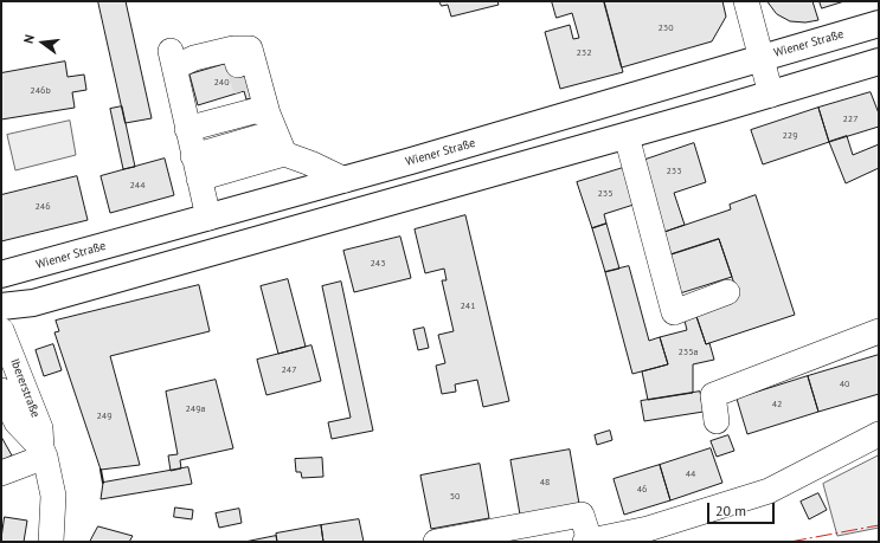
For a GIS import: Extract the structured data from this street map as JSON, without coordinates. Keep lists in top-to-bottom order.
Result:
{
  "streets": {
    "main road": ["Wiener Straße"],
    "street": ["Ibererstraße"]
  },
  "house_numbers": [
    "230",
    "232",
    "240",
    "246b",
    "227",
    "229",
    "233",
    "244",
    "235",
    "246",
    "243",
    "241",
    "235a",
    "247",
    "40",
    "42",
    "249a",
    "249",
    "44",
    "48",
    "46",
    "50"
  ],
  "scale_bar": "20 m",
  "north": "left"
}
